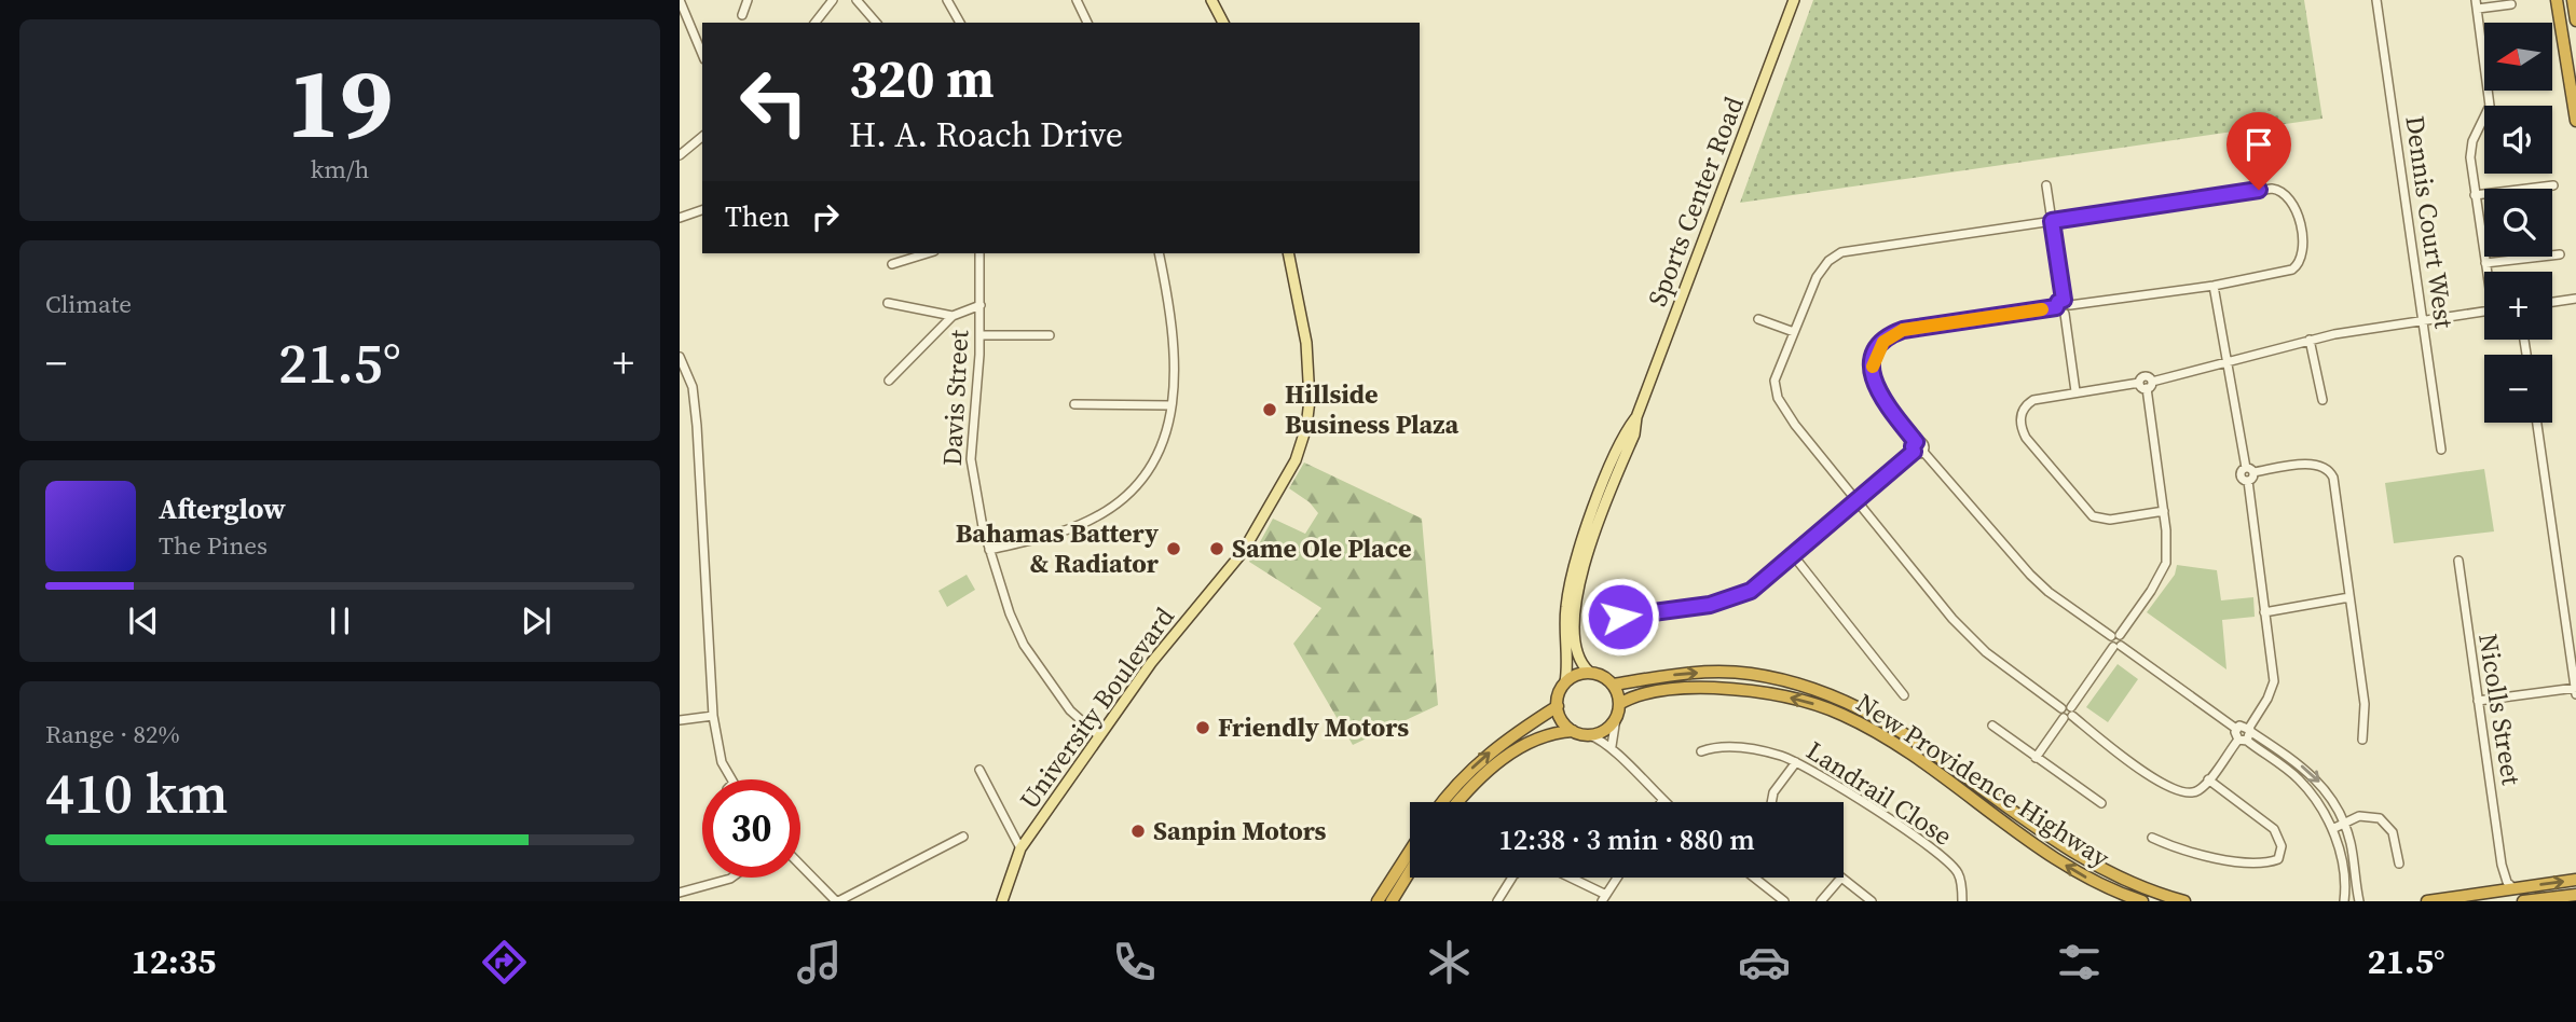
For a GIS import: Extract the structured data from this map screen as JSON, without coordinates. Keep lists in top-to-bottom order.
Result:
{
  "streets": {
    "highway": ["New Providence Highway"],
    "main road": ["Sports Center Road", "University Boulevard"],
    "street": [
      "Dennis Court West",
      "Davis Street",
      "Nicolls Street",
      "Landrail Close"
    ]
  },
  "crossings": [
    ["Sports Center Road", "New Providence Highway"],
    ["Davis Street", "University Boulevard"]
  ],
  "places": [
    "Hillside Business Plaza",
    "Bahamas Battery & Radiator",
    "Same Ole Place",
    "Friendly Motors",
    "Sanpin Motors"
  ],
  "north": "left",
  "page": {
    "tile": [
      ["19", "km/h"],
      "Climate",
      ["Range · 82%", "410 km"]
    ],
    "map_buttons": ["+", "−"],
    "turn": ["320 m", "H. A. Roach Drive"],
    "then": "Then",
    "heat": ["−", "21.5°", "+"],
    "song": ["Afterglow", "The Pines"],
    "limit": "30",
    "trip": "12:38 · 3 min · 880 m",
    "tabs": ["12:35", "21.5°"]
  }
}
